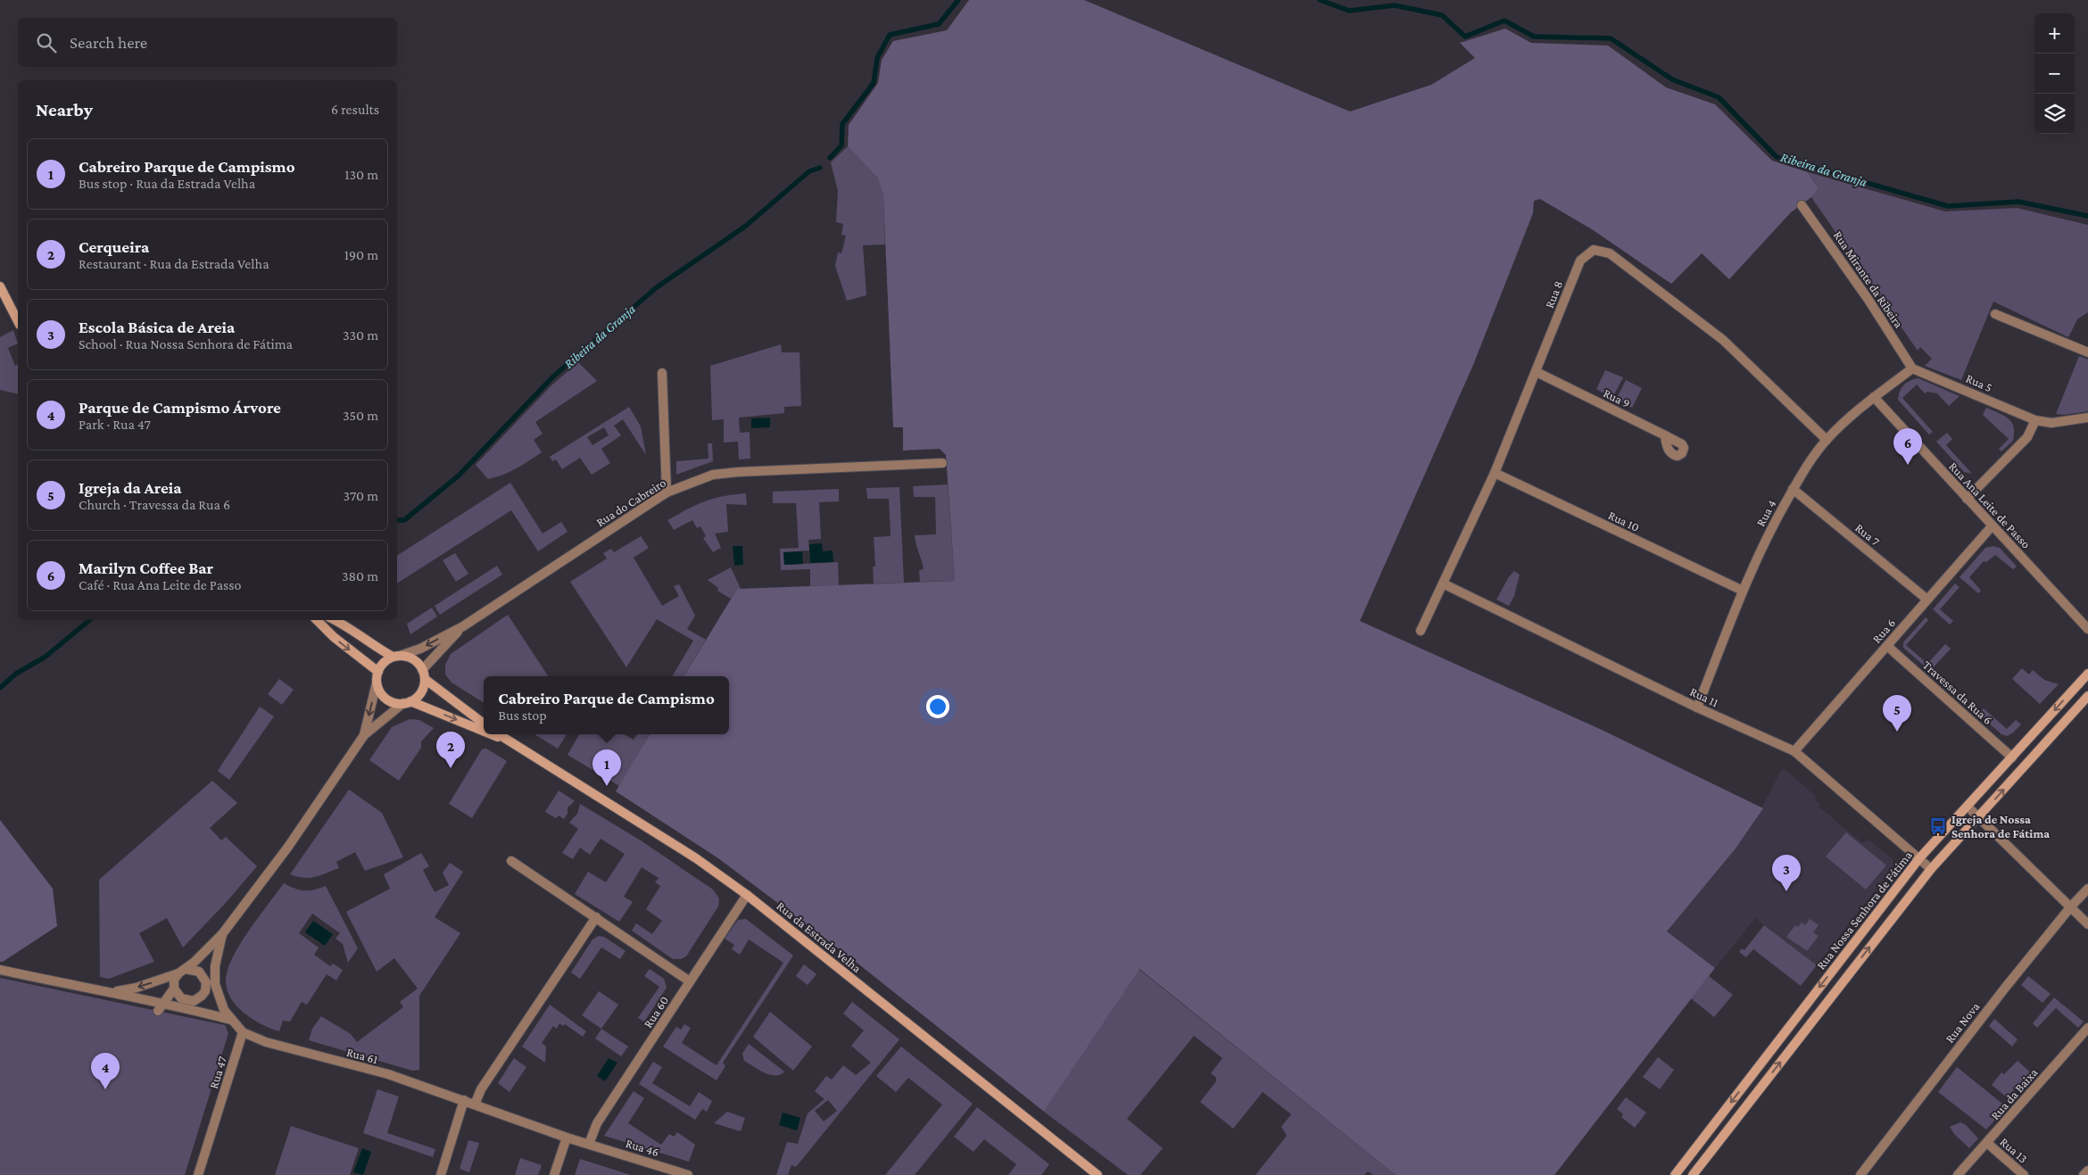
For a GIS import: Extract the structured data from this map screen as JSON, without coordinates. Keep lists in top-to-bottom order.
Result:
{
  "streets": {
    "street": [
      "Rua Mirante da Ribeira",
      "Rua 8",
      "Rua 5",
      "Rua 9",
      "Rua do Cabreiro",
      "Rua Ana Leite de Passo",
      "Rua 4",
      "Rua 10",
      "Rua 7",
      "Rua 6",
      "Travessa da Rua 6",
      "Rua 11",
      "Rua Nossa Senhora de Fátima",
      "Rua da Estrada Velha",
      "Rua 60",
      "Rua Nova",
      "Rua 61",
      "Rua 47",
      "Rua da Baixa",
      "Rua 46",
      "Rua 13"
    ]
  },
  "crossings": [
    ["Rua Mirante da Ribeira", "Rua 5"],
    ["Rua Mirante da Ribeira", "Rua 4"],
    ["Rua 8", "Rua 9"],
    ["Rua 8", "Rua 4"],
    ["Rua 8", "Rua 10"],
    ["Rua 8", "Rua 11"],
    ["Rua 5", "Rua 4"],
    ["Rua Ana Leite de Passo", "Rua 4"],
    ["Rua Ana Leite de Passo", "Rua 6"],
    ["Rua 4", "Rua 10"],
    ["Rua 4", "Rua 7"],
    ["Rua 4", "Rua 11"],
    ["Rua 7", "Rua 6"],
    ["Rua 6", "Travessa da Rua 6"],
    ["Rua 6", "Rua 11"],
    ["Travessa da Rua 6", "Rua Nossa Senhora de Fátima"],
    ["Rua 11", "Rua Nossa Senhora de Fátima"],
    ["Rua da Estrada Velha", "Rua 60"],
    ["Rua 60", "Rua 61"],
    ["Rua 60", "Rua 46"],
    ["Rua 61", "Rua 47"],
    ["Rua 61", "Rua 46"],
    ["Rua da Baixa", "Rua 13"]
  ],
  "water": ["Ribeira da Granja"],
  "places": {
    "bus stop": ["Igreja de Nossa Senhora de Fátima"]
  },
  "page": {
    "map_buttons": ["+", "−"],
    "search": "Search here",
    "heading": ["Nearby", "6 results"],
    "list": [
      {
        "mark": "1",
        "name": "Cabreiro Parque de Campismo",
        "note": "Bus stop · Rua da Estrada Velha",
        "value": "130 m"
      },
      {
        "mark": "2",
        "name": "Cerqueira",
        "note": "Restaurant · Rua da Estrada Velha",
        "value": "190 m"
      },
      {
        "mark": "3",
        "name": "Escola Básica de Areia",
        "note": "School · Rua Nossa Senhora de Fátima",
        "value": "330 m"
      },
      {
        "mark": "4",
        "name": "Parque de Campismo Árvore",
        "note": "Park · Rua 47",
        "value": "350 m"
      },
      {
        "mark": "5",
        "name": "Igreja da Areia",
        "note": "Church · Travessa da Rua 6",
        "value": "370 m"
      },
      {
        "mark": "6",
        "name": "Marilyn Coffee Bar",
        "note": "Café · Rua Ana Leite de Passo",
        "value": "380 m"
      }
    ],
    "pins": [
      "6",
      "5",
      "2",
      "1",
      "3",
      "4"
    ],
    "popup": ["Cabreiro Parque de Campismo", "Bus stop"]
  }
}
